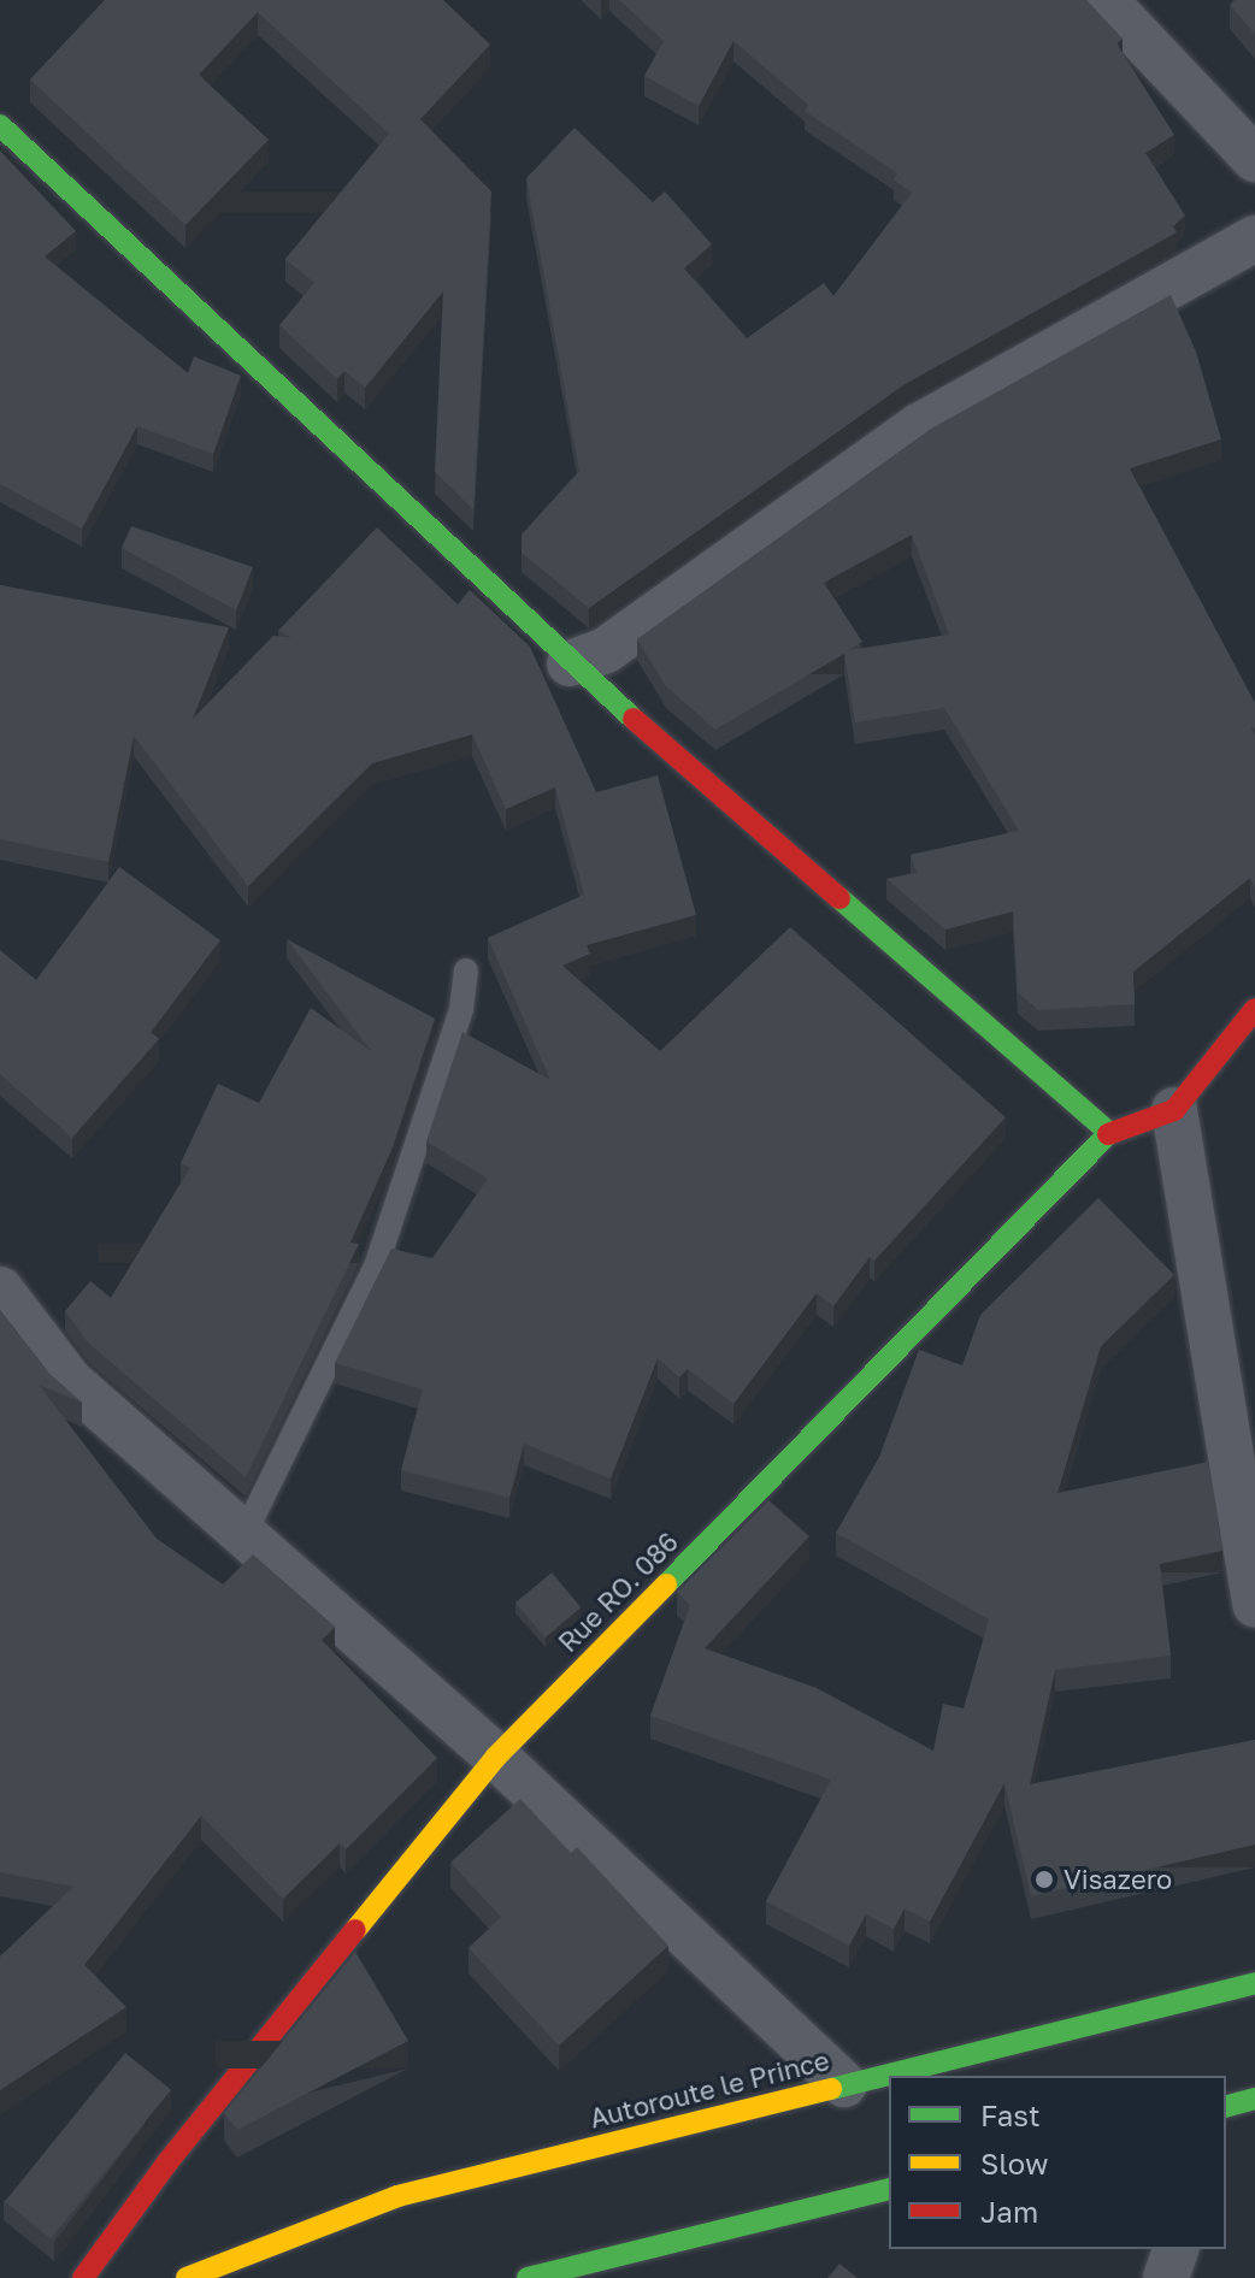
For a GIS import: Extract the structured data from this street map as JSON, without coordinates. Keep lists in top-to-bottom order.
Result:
{
  "streets": {
    "street": ["Rue RO. 086", "Autoroute le Prince"]
  },
  "places": ["Visazero"],
  "legend": ["Fast", "Slow", "Jam"]
}
